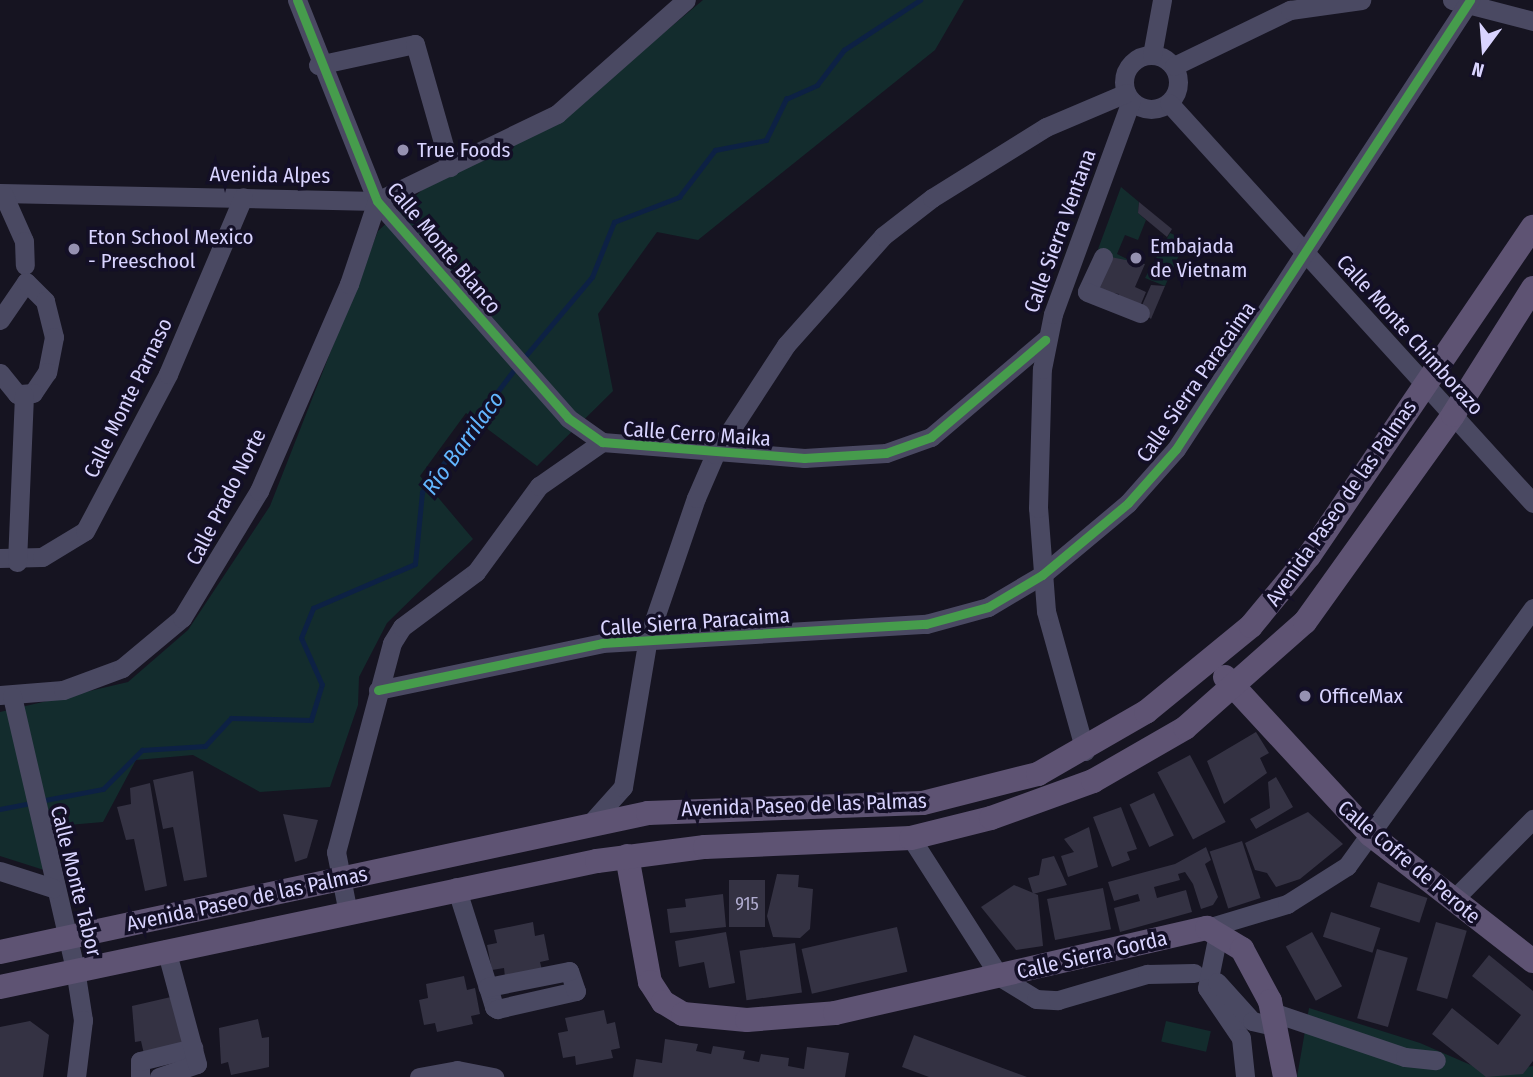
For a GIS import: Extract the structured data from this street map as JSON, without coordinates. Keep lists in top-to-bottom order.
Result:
{
  "streets": {
    "main road": ["Avenida Paseo de las Palmas", "Calle Cofre de Perote", "Calle Sierra Gorda"],
    "street": [
      "Avenida Alpes",
      "Calle Sierra Ventana",
      "Calle Monte Blanco",
      "Calle Monte Chimborazo",
      "Calle Sierra Paracaima",
      "Calle Monte Parnaso",
      "Calle Cerro Maika",
      "Calle Prado Norte",
      "Calle Monte Tabor"
    ]
  },
  "crossings": [
    ["Avenida Alpes", "Calle Monte Blanco"],
    ["Avenida Alpes", "Calle Monte Parnaso"],
    ["Avenida Alpes", "Calle Prado Norte"],
    ["Calle Sierra Ventana", "Calle Monte Chimborazo"],
    ["Calle Sierra Ventana", "Calle Sierra Paracaima"],
    ["Calle Sierra Ventana", "Calle Cerro Maika"],
    ["Calle Sierra Ventana", "Avenida Paseo de las Palmas"],
    ["Calle Monte Blanco", "Calle Cerro Maika"],
    ["Calle Monte Blanco", "Calle Prado Norte"],
    ["Calle Monte Chimborazo", "Calle Sierra Paracaima"],
    ["Calle Monte Chimborazo", "Avenida Paseo de las Palmas"],
    ["Calle Sierra Paracaima", "Calle Cerro Maika"],
    ["Calle Cerro Maika", "Avenida Paseo de las Palmas"],
    ["Calle Prado Norte", "Calle Monte Tabor"],
    ["Avenida Paseo de las Palmas", "Calle Cofre de Perote"],
    ["Avenida Paseo de las Palmas", "Calle Monte Tabor"],
    ["Avenida Paseo de las Palmas", "Calle Sierra Gorda"],
    ["Calle Cofre de Perote", "Calle Sierra Gorda"]
  ],
  "water": ["Río Barrilaco"],
  "places": [
    "True Foods",
    "Eton School Mexico - Preeschool",
    "Embajada de Vietnam",
    "OfficeMax"
  ],
  "house_numbers": ["915"],
  "north": "bottom"
}
